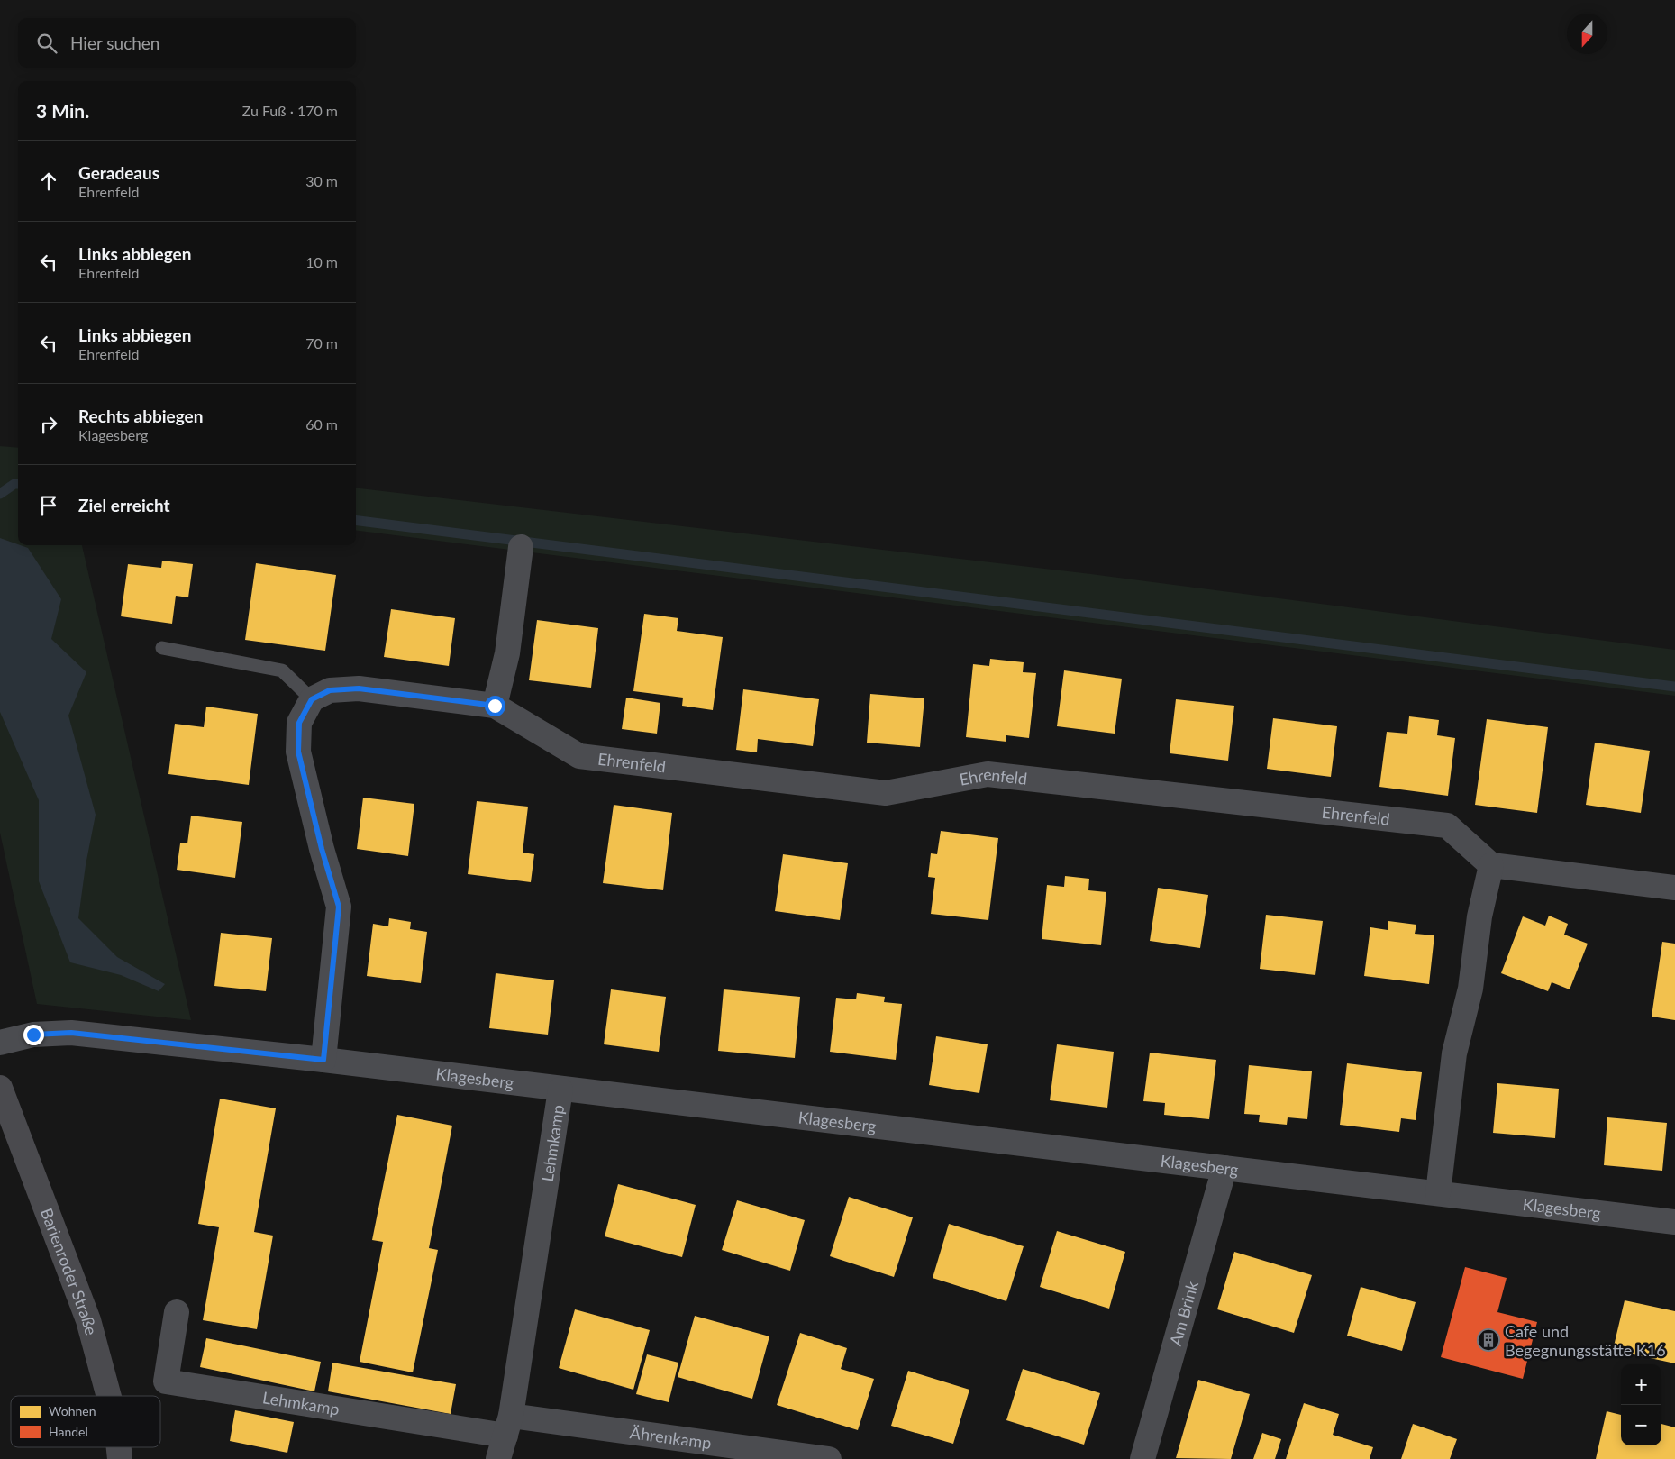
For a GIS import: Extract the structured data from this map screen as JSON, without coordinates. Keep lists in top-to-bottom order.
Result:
{
  "streets": {
    "street": [
      "Ehrenfeld",
      "Klagesberg",
      "Lehmkamp",
      "Barienroder Straße",
      "Am Brink",
      "Ährenkamp"
    ]
  },
  "crossings": [
    ["Klagesberg", "Lehmkamp"],
    ["Klagesberg", "Am Brink"],
    ["Lehmkamp", "Ährenkamp"]
  ],
  "places": {
    "building": ["Cafe und Begegnungsstätte K16"]
  },
  "legend": ["Wohnen", "Handel"],
  "north": "bottom",
  "page": {
    "search": "Hier suchen",
    "heading": ["3 Min.", "Zu Fuß · 170 m"],
    "list": [
      ["Geradeaus", "Ehrenfeld", "30 m"],
      ["Links abbiegen", "Ehrenfeld", "10 m"],
      ["Links abbiegen", "Ehrenfeld", "70 m"],
      ["Rechts abbiegen", "Klagesberg", "60 m"],
      "Ziel erreicht"
    ],
    "map_buttons": ["+", "−"]
  }
}
